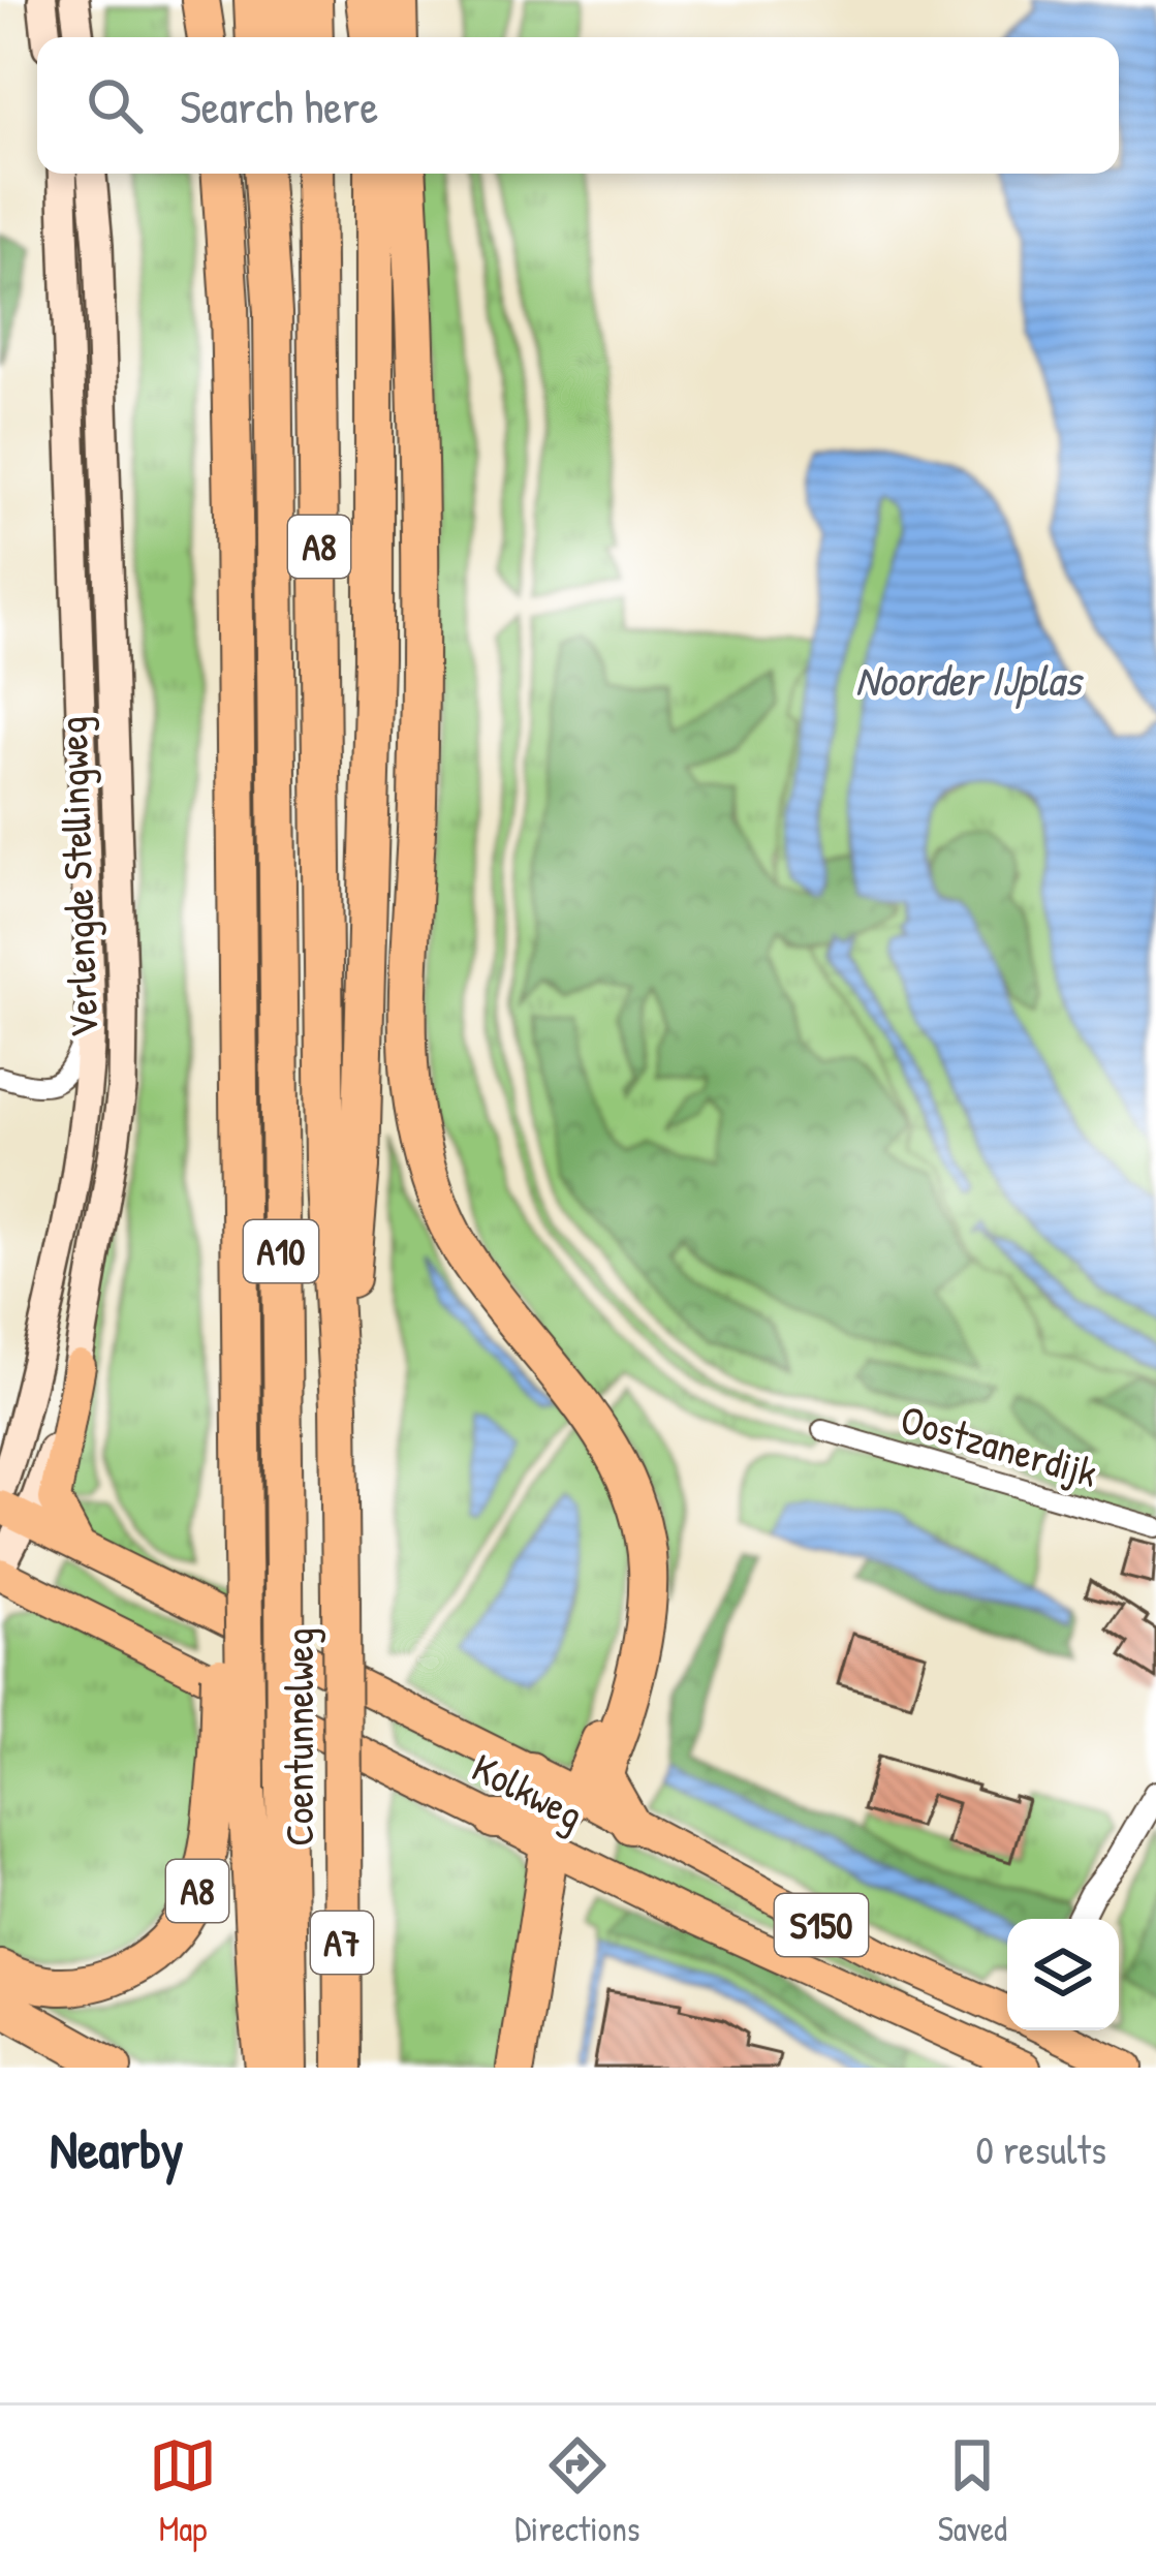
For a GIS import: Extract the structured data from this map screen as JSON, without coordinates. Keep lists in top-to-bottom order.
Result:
{
  "streets": {
    "highway": [
      "A8",
      "A10",
      "Coentunnelweg",
      "A7"
    ],
    "main road": ["Verlengde Stellingweg", "Kolkweg", "S150"],
    "street": ["Oostzanerdijk"]
  },
  "crossings": [
    ["A8", "Coentunnelweg"],
    ["Verlengde Stellingweg", "Kolkweg"]
  ],
  "water": ["Noorder IJplas"],
  "page": {
    "search": "Search here",
    "heading": ["Nearby", "0 results"],
    "nav": ["Map", "Directions", "Saved"]
  }
}
